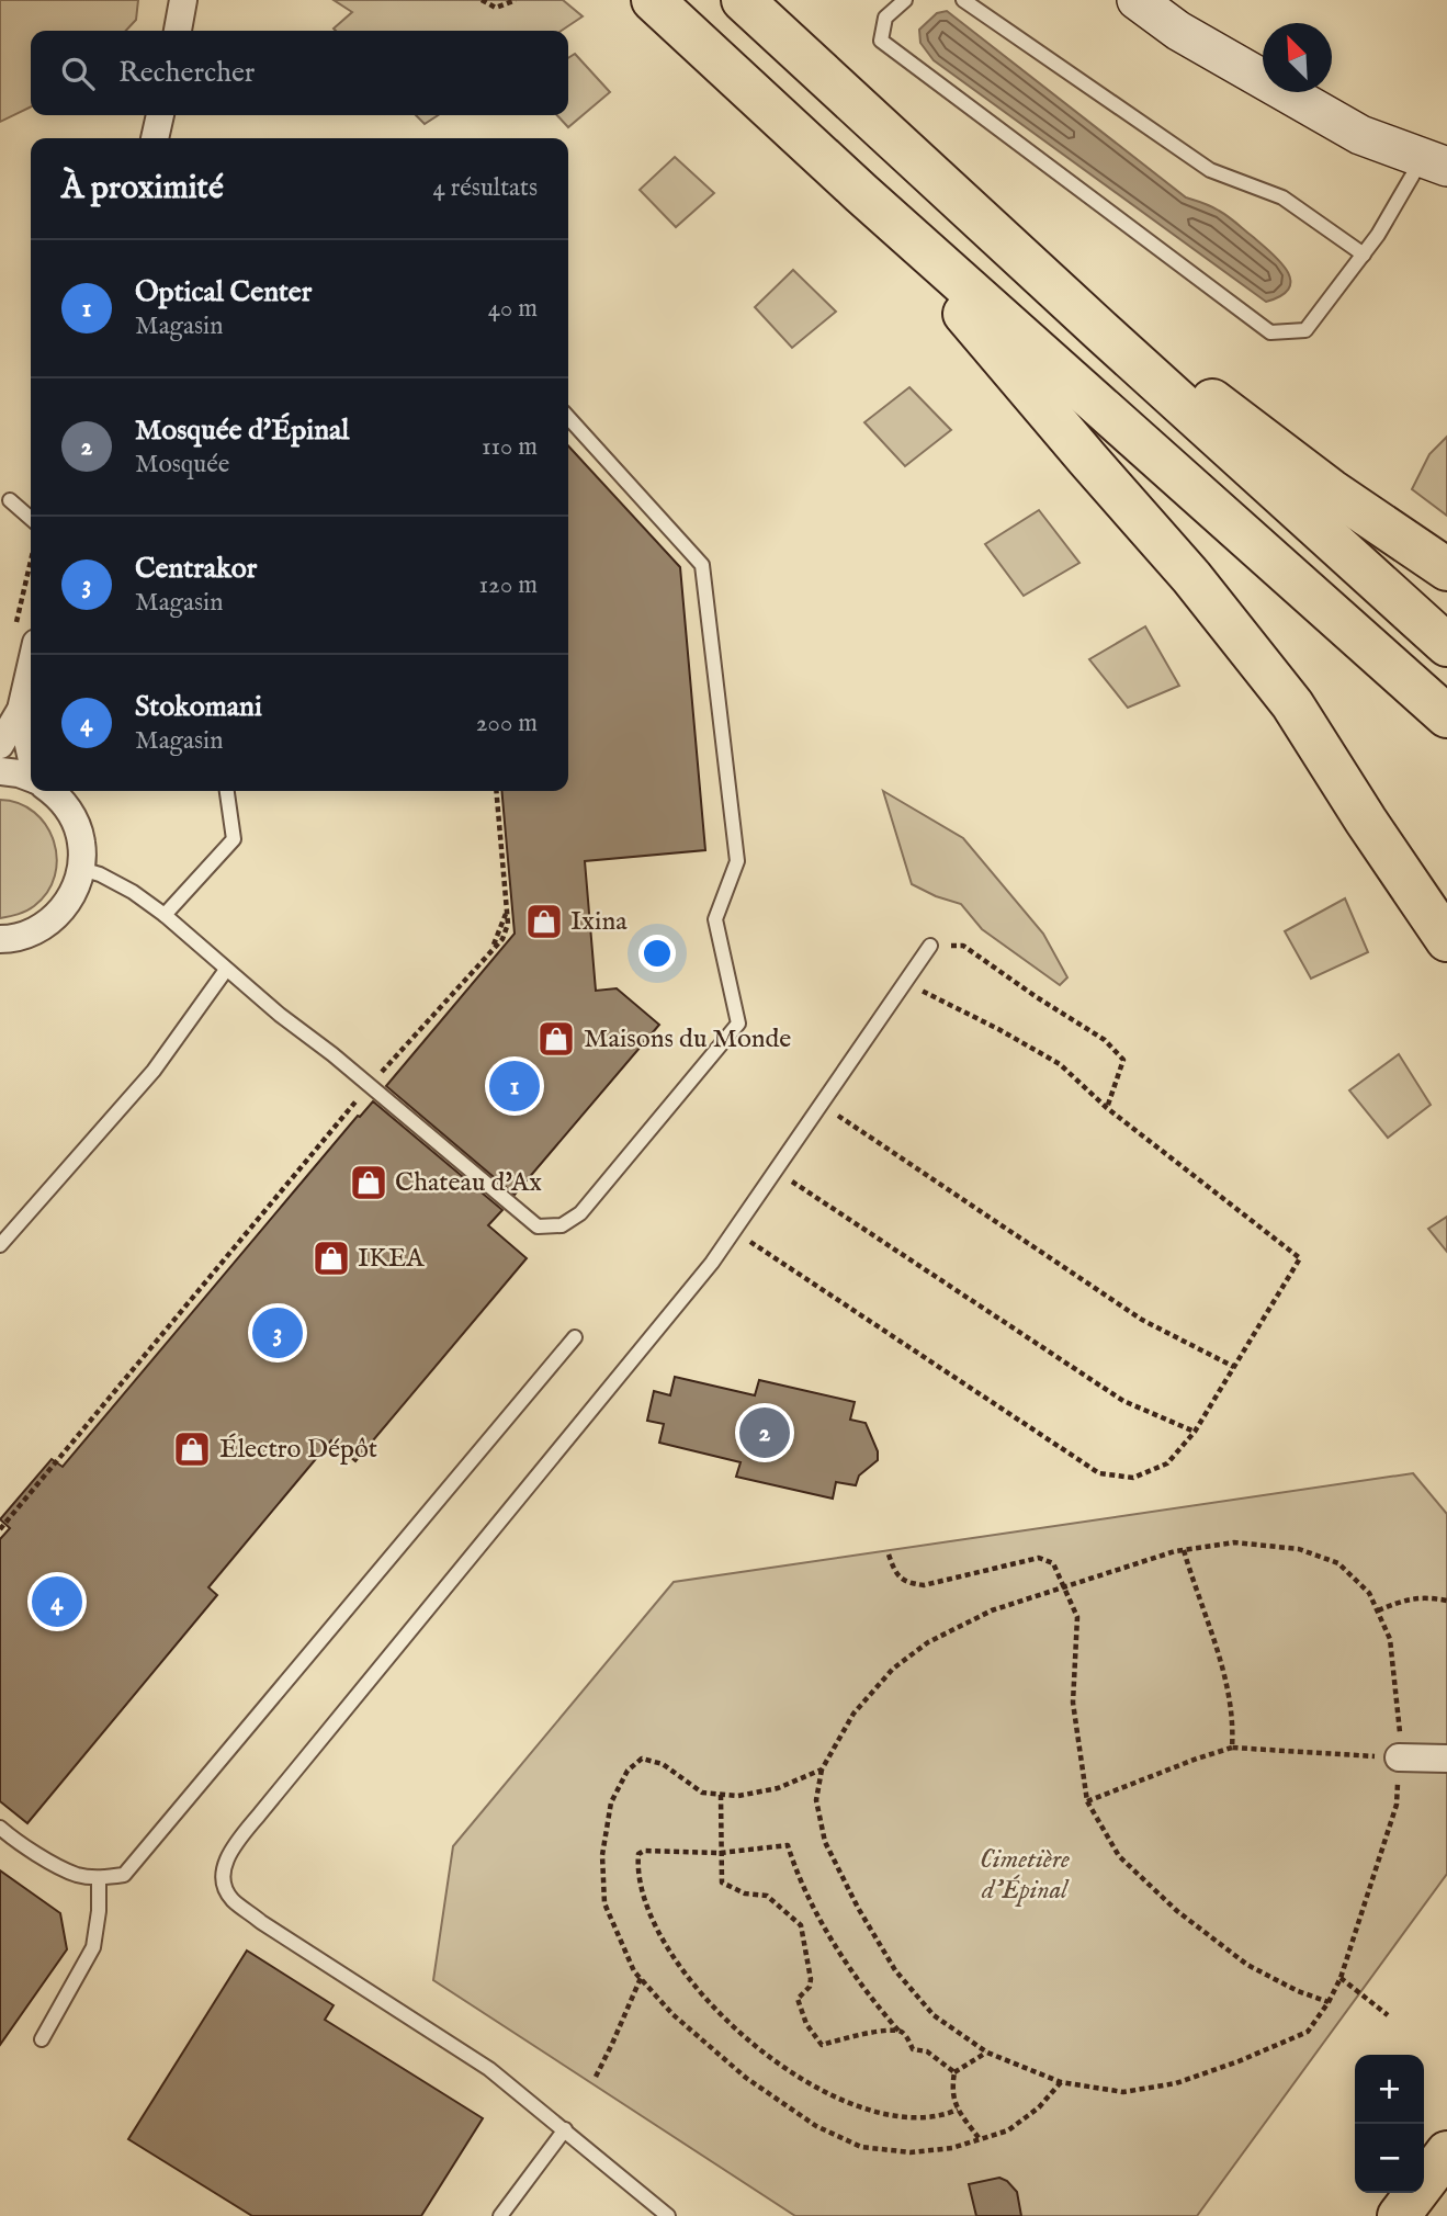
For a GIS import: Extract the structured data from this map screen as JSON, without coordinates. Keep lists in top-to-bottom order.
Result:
{
  "parks": ["Cimetière d'Épinal"],
  "places": {
    "shop": [
      "Ixina",
      "Maisons du Monde",
      "Chateau d'Ax",
      "IKEA",
      "Électro Dépôt"
    ]
  },
  "north": "top left",
  "page": {
    "search": "Rechercher",
    "heading": ["À proximité", "4 résultats"],
    "list": [
      {
        "mark": "1",
        "name": "Optical Center",
        "note": "Magasin",
        "value": "40 m"
      },
      {
        "mark": "2",
        "name": "Mosquée d'Épinal",
        "note": "Mosquée",
        "value": "110 m"
      },
      {
        "mark": "3",
        "name": "Centrakor",
        "note": "Magasin",
        "value": "120 m"
      },
      {
        "mark": "4",
        "name": "Stokomani",
        "note": "Magasin",
        "value": "200 m"
      }
    ],
    "pins": [
      "1",
      "3",
      "2",
      "4"
    ],
    "map_buttons": ["+", "−"]
  }
}
